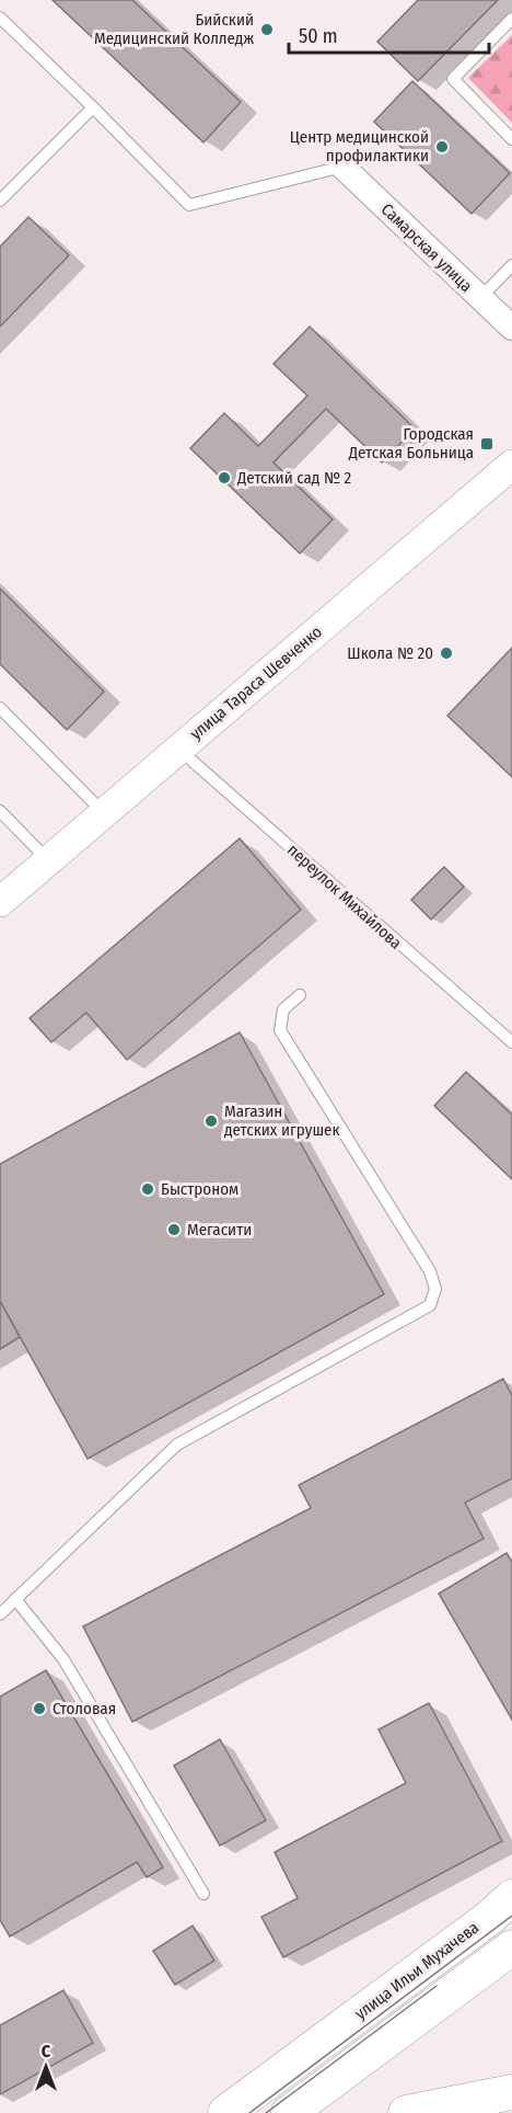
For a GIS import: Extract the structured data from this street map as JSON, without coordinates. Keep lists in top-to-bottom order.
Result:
{
  "streets": {
    "main road": ["улица Ильи Мухачева"],
    "street": ["Самарская улица", "улица Тараса Шевченко"],
    "lane": ["переулок Михайлова"]
  },
  "crossings": [
    ["улица Тараса Шевченко", "переулок Михайлова"]
  ],
  "places": {
    "other": [
      "Бийский Медицинский Колледж",
      "Центр медицинской профилактики",
      "Детский сад № 2",
      "Школа № 20",
      "Магазин детских игрушек",
      "Быстроном",
      "Мегасити",
      "Столовая"
    ],
    "transit": ["Городская Детская Больница"]
  },
  "scale_bar": "50 m",
  "north": "top"
}
